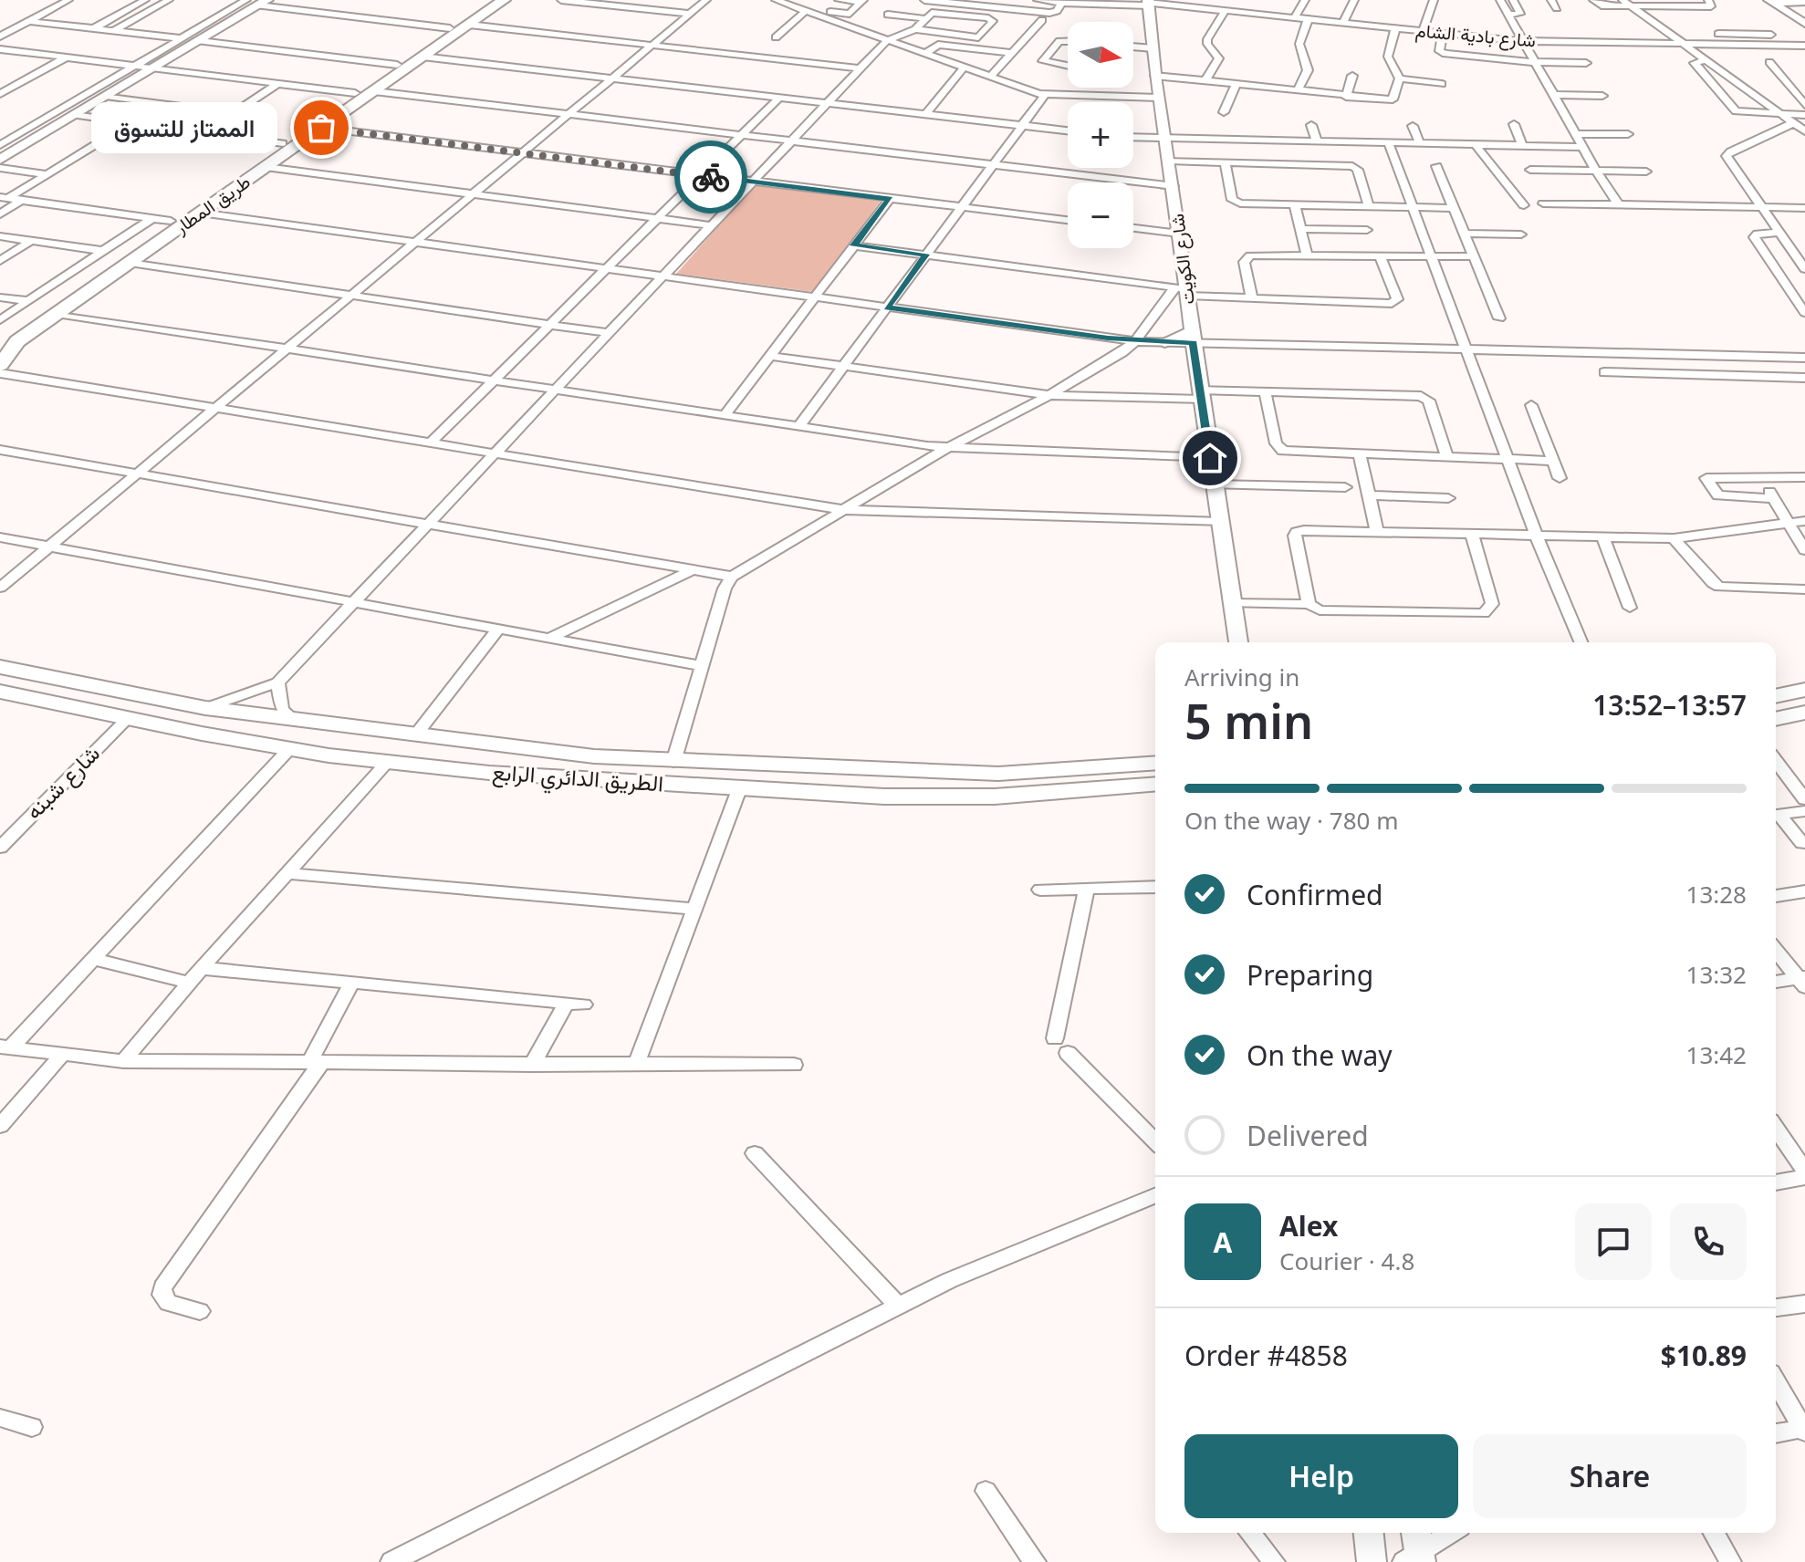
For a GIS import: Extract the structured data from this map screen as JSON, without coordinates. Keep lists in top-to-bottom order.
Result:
{
  "streets": {
    "highway": ["طريق المطار"],
    "main road": ["شارع الكويت", "الطريق الدائري الرابع"],
    "street": ["شارع بادية الشام", "شارع شبنه"]
  },
  "crossings": [
    ["شارع بادية الشام", "شارع الكويت"],
    ["الطريق الدائري الرابع", "شارع شبنه"]
  ],
  "places": ["الممتاز للتسوق"],
  "north": "right",
  "page": {
    "map_buttons": ["+", "−"],
    "bubble": "الممتاز للتسوق",
    "heading": ["5 min", "Arriving in", "13:52–13:57"],
    "panel": [
      "Alex",
      "Courier · 4.8",
      "Order #4858",
      "$10.89"
    ],
    "bar": "On the way · 780 m",
    "list": [
      ["Confirmed", "13:28"],
      ["Preparing", "13:32"],
      ["On the way", "13:42"],
      "Delivered"
    ],
    "round": "A",
    "buttons": ["Help", "Share"]
  }
}
